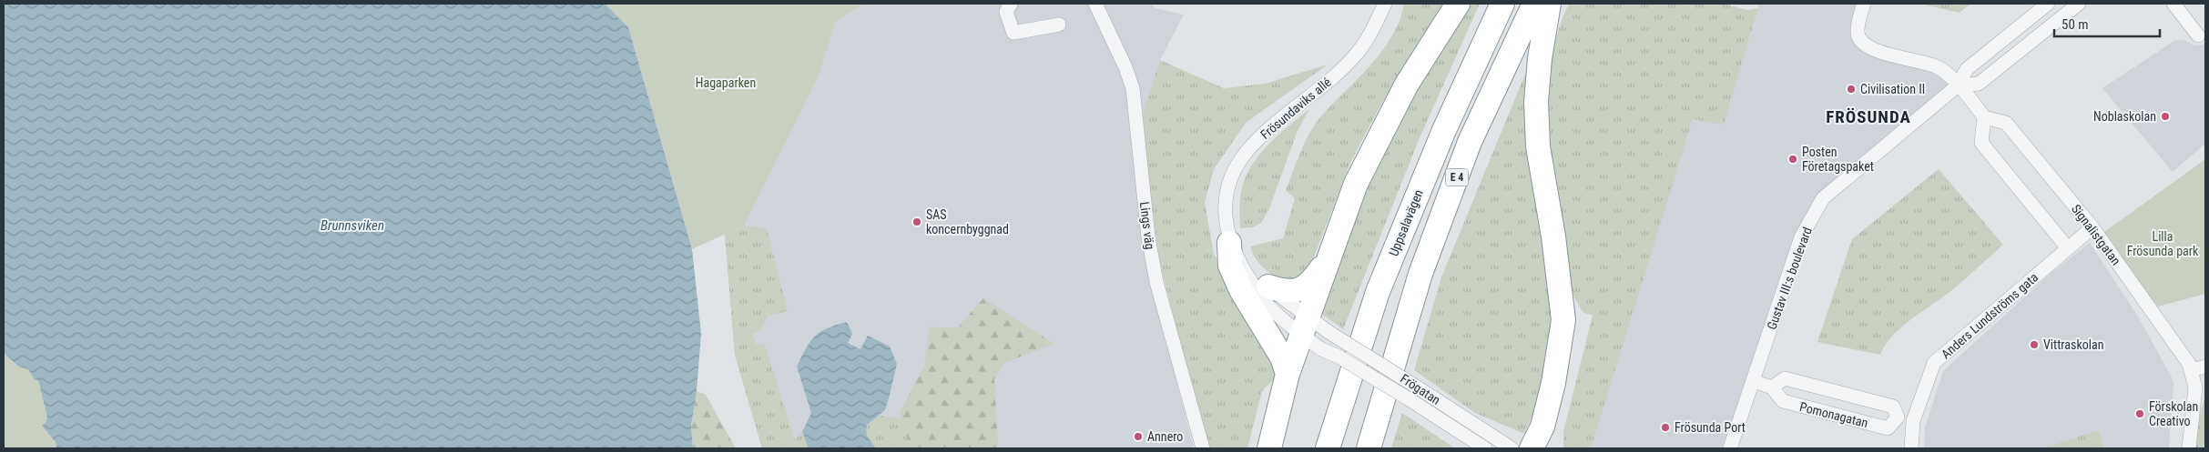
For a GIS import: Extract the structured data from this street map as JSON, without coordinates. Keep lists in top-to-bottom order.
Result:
{
  "streets": {
    "highway": ["E 4", "Uppsalavägen"],
    "street": [
      "Frösundaviks allé",
      "Lings väg",
      "Signalistgatan",
      "Gustav III:s boulevard",
      "Anders Lundströms gata",
      "Frögatan",
      "Pomonagatan"
    ]
  },
  "crossings": [
    ["Frösundaviks allé", "Frögatan"],
    ["Signalistgatan", "Anders Lundströms gata"],
    ["Gustav III:s boulevard", "Pomonagatan"],
    ["Anders Lundströms gata", "Pomonagatan"]
  ],
  "districts": ["FRÖSUNDA"],
  "water": ["Brunnsviken"],
  "parks": ["Hagaparken", "Lilla Frösunda park"],
  "places": [
    "Civilisation II",
    "Noblaskolan",
    "Posten Företagspaket",
    "SAS koncernbyggnad",
    "Vittraskolan",
    "Förskolan Creativo",
    "Frösunda Port",
    "Annero"
  ],
  "scale_bar": "50 m"
}
